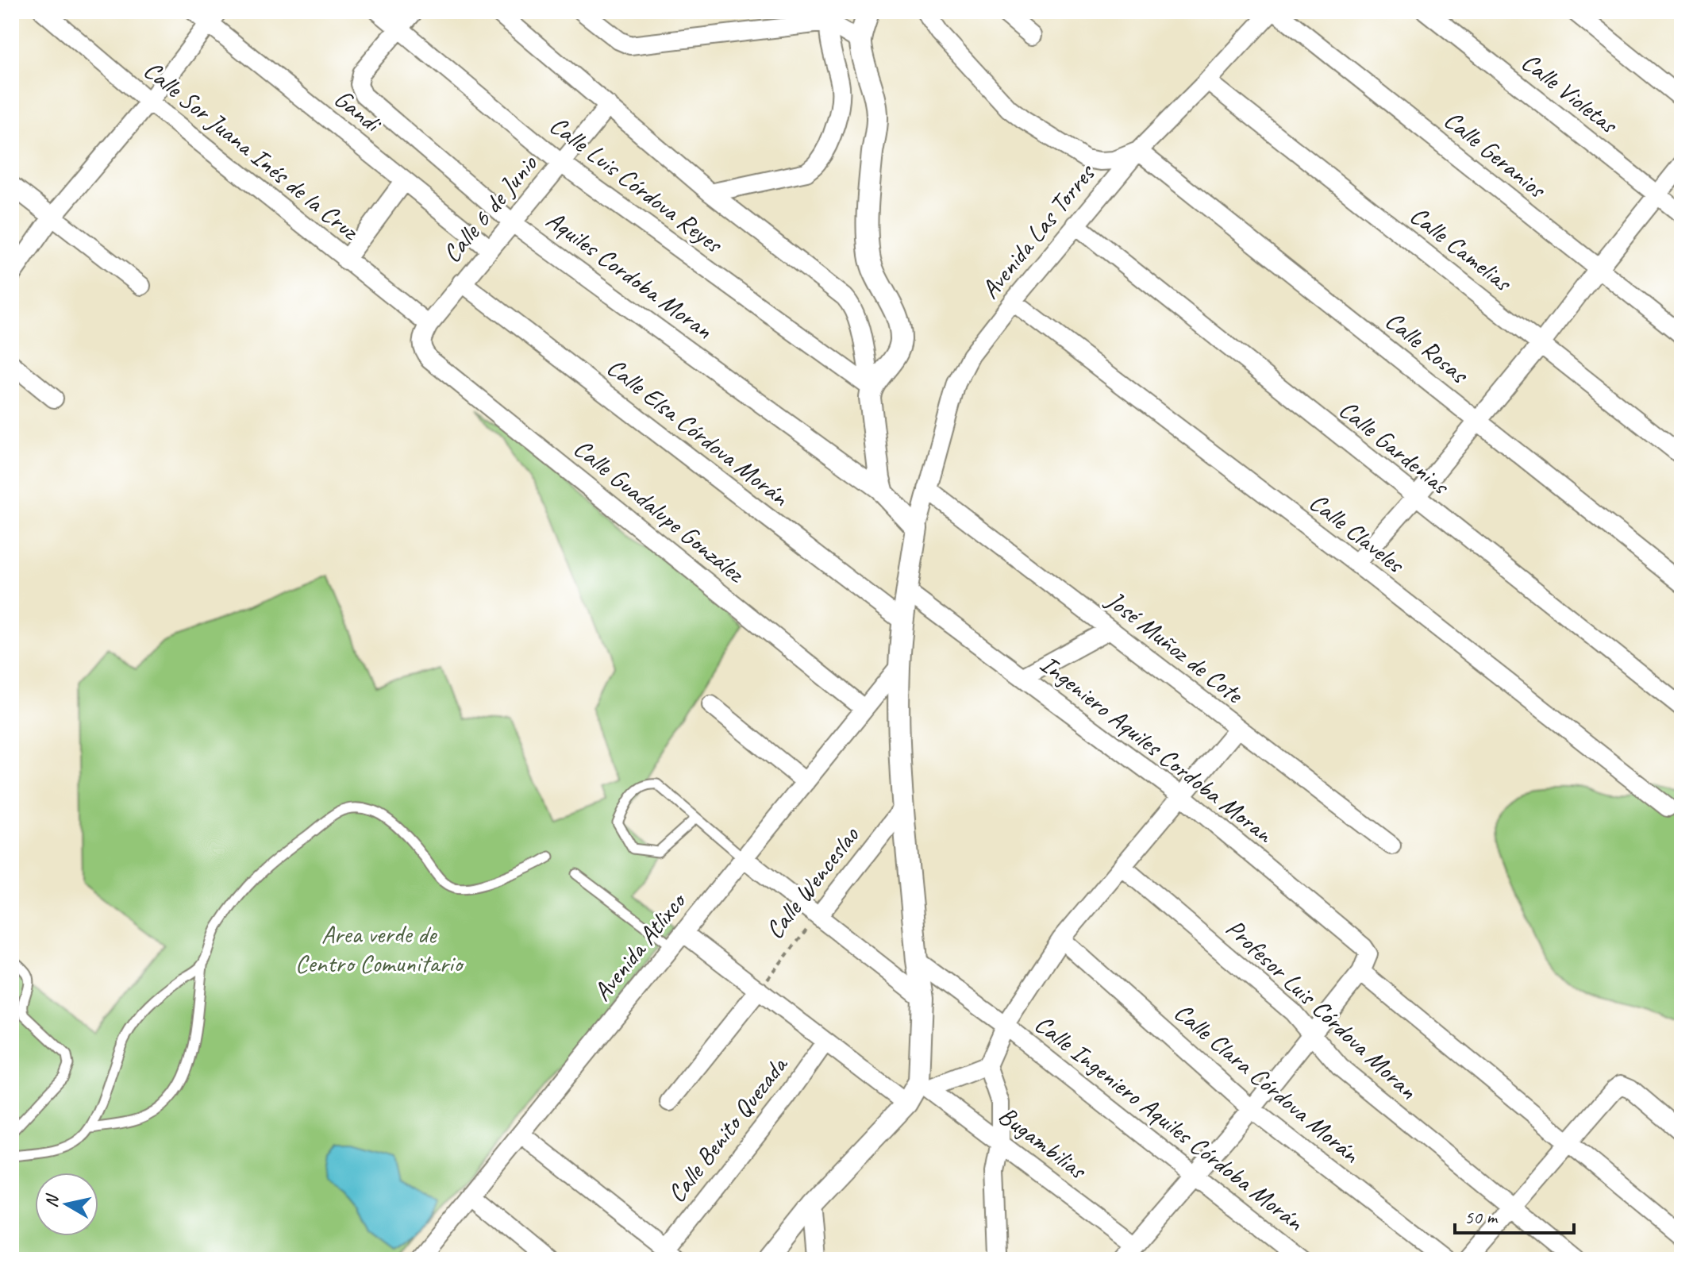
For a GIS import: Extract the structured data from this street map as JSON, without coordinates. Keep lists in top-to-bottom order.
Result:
{
  "streets": {
    "street": [
      "Calle Violetas",
      "Gandi",
      "Calle Sor Juana Inés de la Cruz",
      "Calle Geranios",
      "Calle Luis Córdova Reyes",
      "Calle 6 de Junio",
      "Avenida Las Torres",
      "Calle Camelias",
      "Aquiles Cordoba Moran",
      "Calle Rosas",
      "Calle Elsa Córdova Morán",
      "Calle Gardenias",
      "Calle Guadalupe González",
      "Calle Claveles",
      "José Muñoz de Cote",
      "Ingeniero Aquiles Cordoba Moran",
      "Calle Wenceslao",
      "Avenida Atlixco",
      "Profesor Luis Córdova Moran",
      "Calle Clara Córdova Morán",
      "Calle Ingeniero Aquiles Córdoba Morán",
      "Calle Benito Quezada",
      "Bugambilias"
    ]
  },
  "crossings": [
    ["Gandi", "Calle 6 de Junio"],
    ["Calle Sor Juana Inés de la Cruz", "Calle 6 de Junio"],
    ["Calle Geranios", "Avenida Las Torres"],
    ["Calle Luis Córdova Reyes", "Calle 6 de Junio"],
    ["Calle Luis Córdova Reyes", "Aquiles Cordoba Moran"],
    ["Calle 6 de Junio", "Aquiles Cordoba Moran"],
    ["Calle 6 de Junio", "Calle Elsa Córdova Morán"],
    ["Calle 6 de Junio", "Calle Guadalupe González"],
    ["Avenida Las Torres", "Calle Camelias"],
    ["Avenida Las Torres", "Aquiles Cordoba Moran"],
    ["Avenida Las Torres", "Calle Rosas"],
    ["Avenida Las Torres", "Calle Gardenias"],
    ["Avenida Las Torres", "Calle Claveles"],
    ["Avenida Las Torres", "José Muñoz de Cote"],
    ["Calle Guadalupe González", "Avenida Atlixco"]
  ],
  "parks": ["Area verde de Centro Comunitario"],
  "scale_bar": "50 m",
  "north": "left"
}
